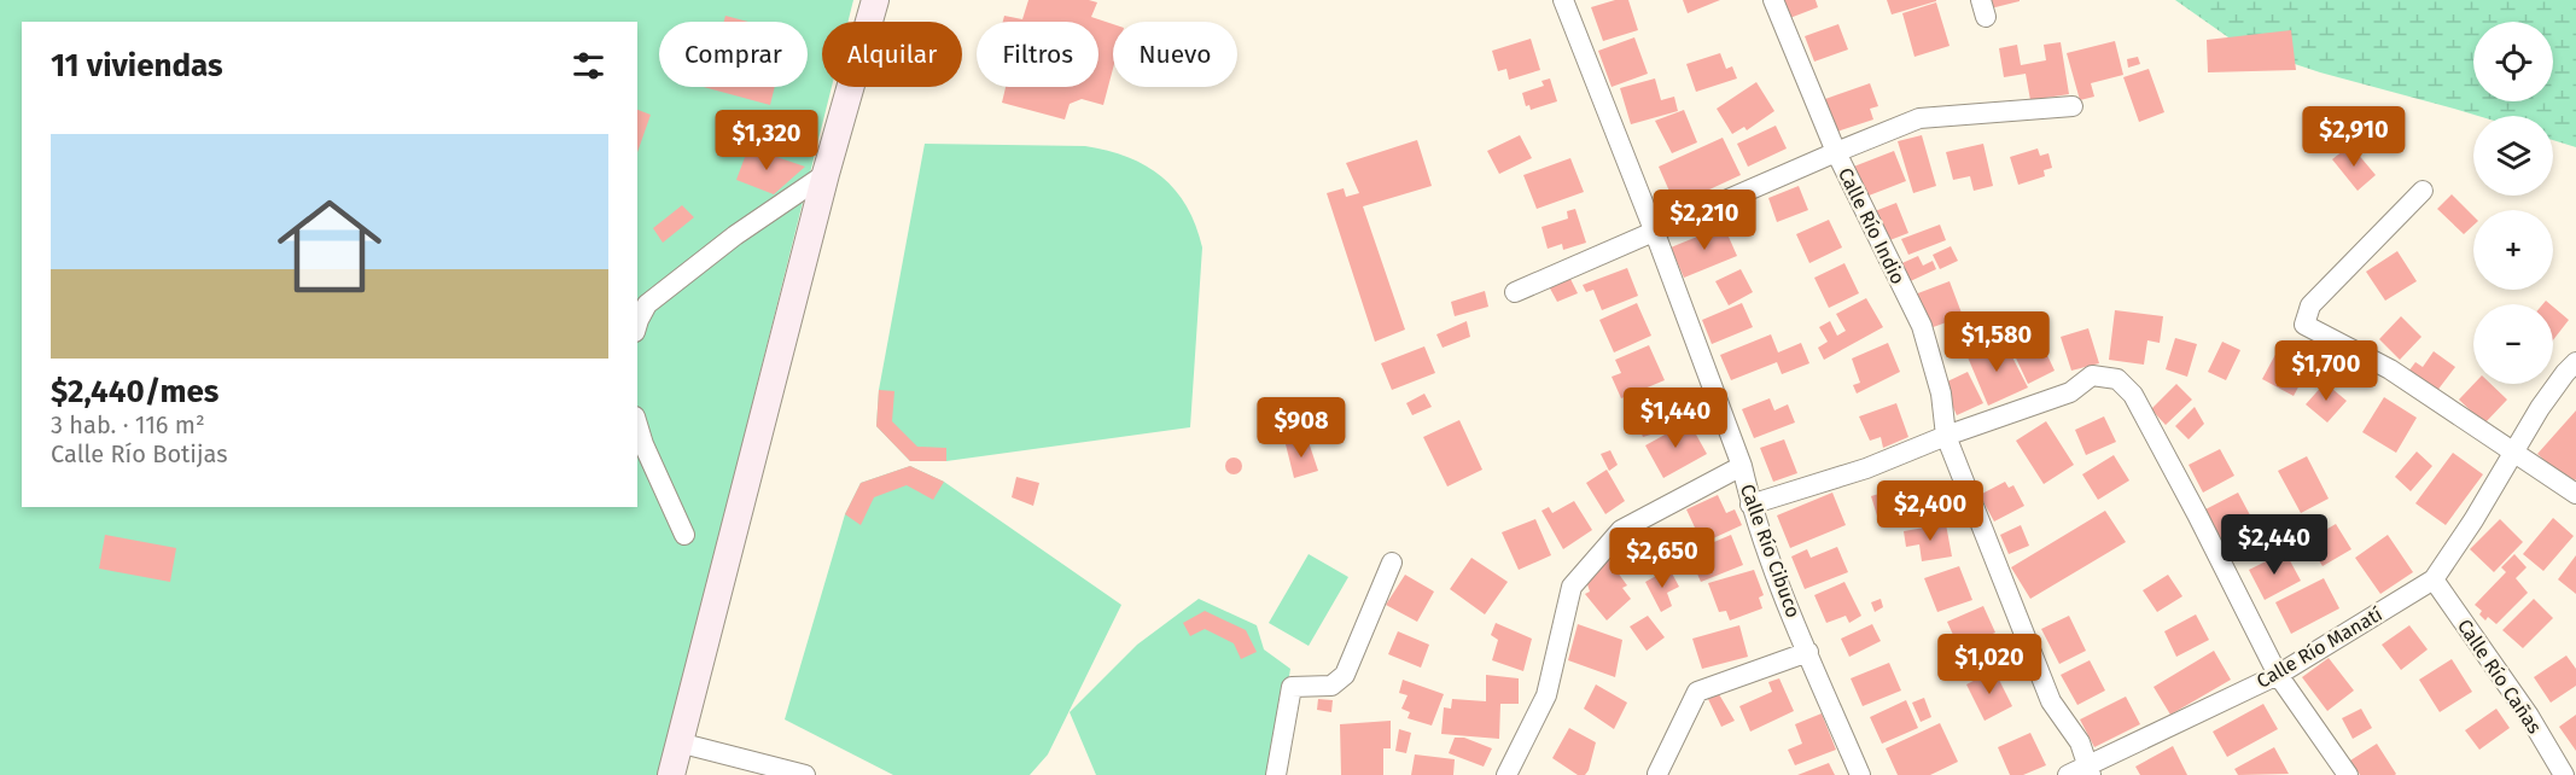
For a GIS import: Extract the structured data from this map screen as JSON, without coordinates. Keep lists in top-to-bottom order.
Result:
{
  "streets": {
    "street": [
      "Calle Río Indio",
      "Calle Río Cibuco",
      "Calle Río Manatí",
      "Calle Río Cañas"
    ]
  },
  "crossings": [
    ["Calle Río Indio", "Calle Río Manatí"],
    ["Calle Río Manatí", "Calle Río Cañas"]
  ],
  "page": {
    "map_buttons": ["+", "−"],
    "chip": [
      "Comprar",
      "Alquilar",
      "Filtros",
      "Nuevo"
    ],
    "heading": "11 viviendas",
    "price": [
      "$2,910",
      "$1,320",
      "$2,210",
      "$1,580",
      "$1,700",
      "$1,440",
      "$908",
      "$2,400",
      "$2,440",
      "$2,650",
      "$1,020"
    ],
    "list": [
      {
        "name": "$2,440/mes",
        "note": "3 hab. · 116 m² · Calle Río Botijas"
      }
    ]
  }
}
